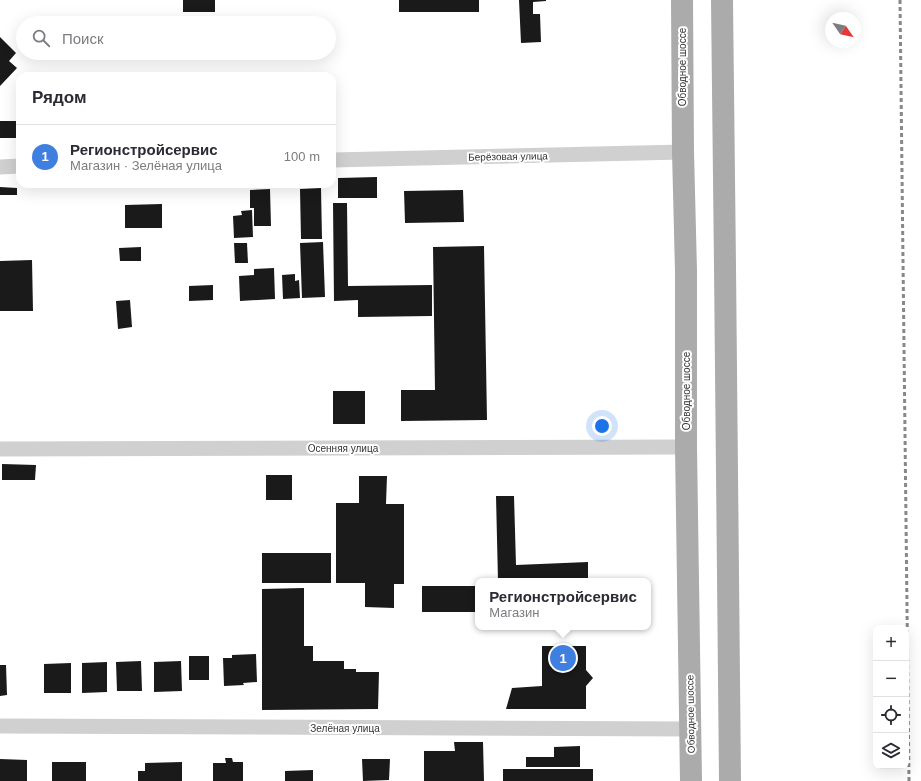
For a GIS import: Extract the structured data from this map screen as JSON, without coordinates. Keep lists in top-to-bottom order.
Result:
{
  "streets": {
    "main road": ["Обводное шоссе"],
    "street": ["Берёзовая улица", "Осенняя улица", "Зелёная улица"]
  },
  "crossings": [
    ["Обводное шоссе", "Берёзовая улица"],
    ["Обводное шоссе", "Осенняя улица"],
    ["Обводное шоссе", "Зелёная улица"]
  ],
  "north": "bottom right",
  "page": {
    "search": "Поиск",
    "heading": "Рядом",
    "list": [
      {
        "mark": "1",
        "name": "Регионстройсервис",
        "note": "Магазин · Зелёная улица",
        "value": "100 m"
      }
    ],
    "popup": ["Регионстройсервис", "Магазин"],
    "map_buttons": ["+", "−"],
    "pins": "1"
  }
}
